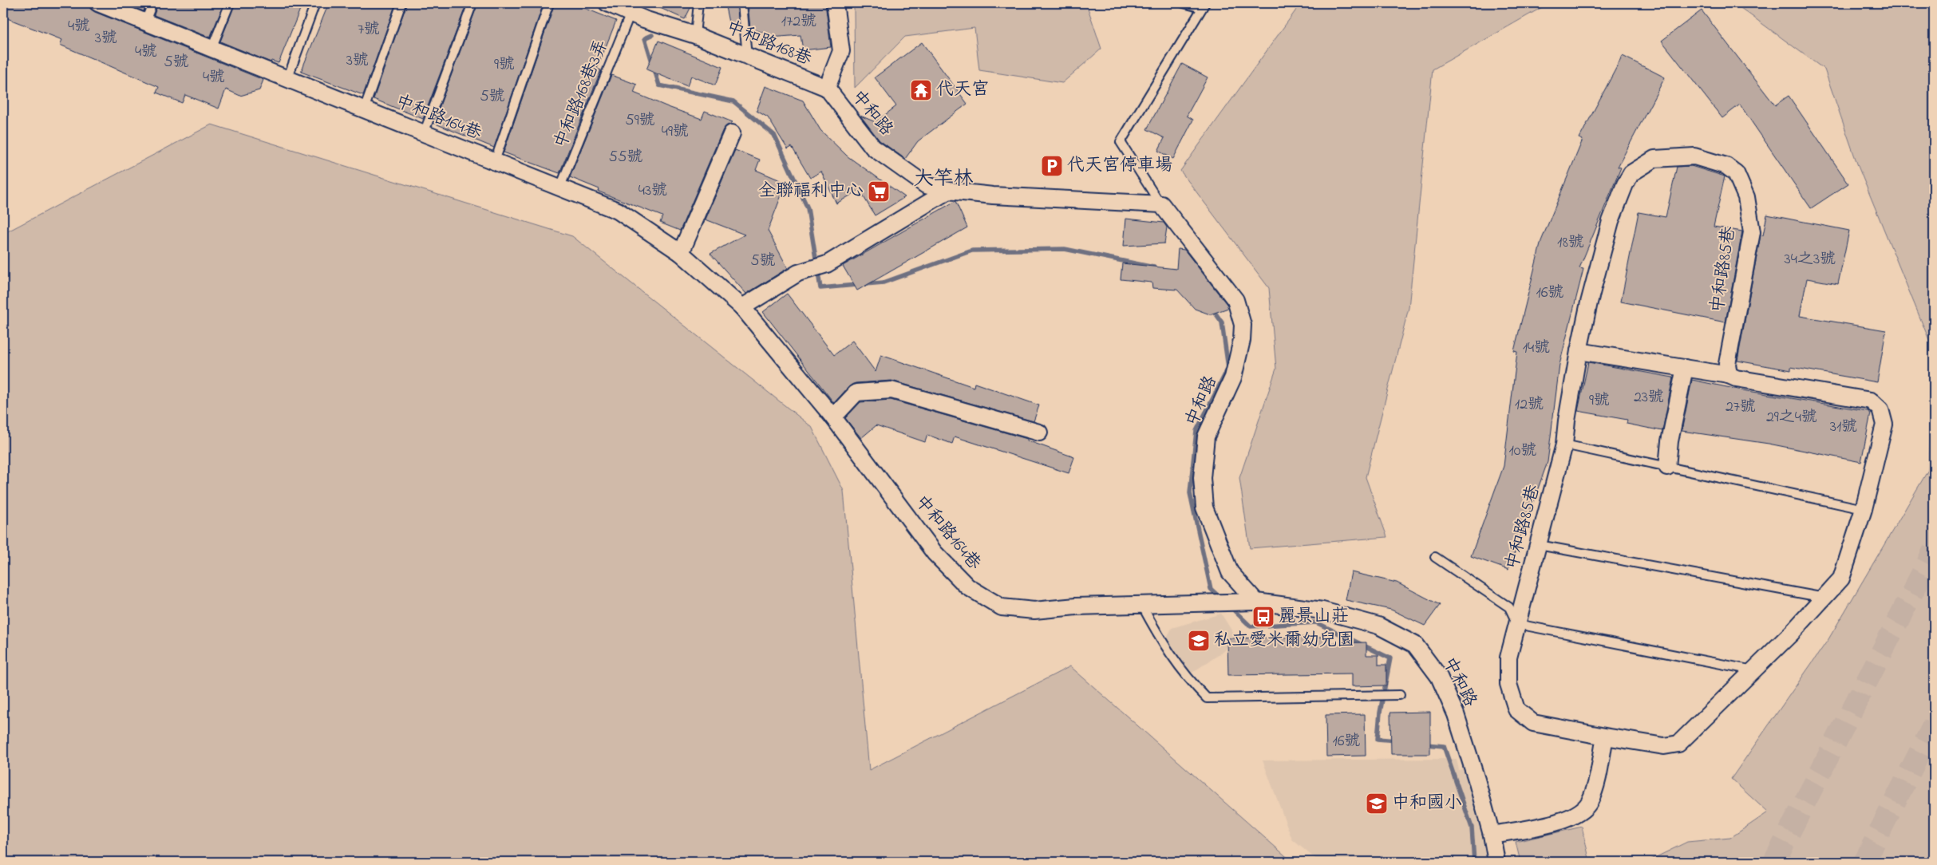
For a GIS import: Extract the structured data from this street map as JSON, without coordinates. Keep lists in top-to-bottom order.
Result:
{
  "streets": {
    "street": [
      "中和路168巷",
      "中和路",
      "中和路164巷",
      "中和路85巷"
    ],
    "lane": ["中和路168巷3弄"]
  },
  "crossings": [
    ["中和路168巷", "中和路168巷3弄"],
    ["中和路168巷", "中和路"],
    ["中和路168巷3弄", "中和路164巷"],
    ["中和路", "中和路164巷"]
  ],
  "districts": ["大竿林"],
  "places": {
    "temple": ["代天宮"],
    "parking": ["代天宮停車場"],
    "supermarket": ["全聯福利中心"],
    "bus stop": ["麗景山莊"],
    "school or university": ["私立愛米爾幼兒園", "中和國小"]
  },
  "house_numbers": [
    "172號",
    "4號",
    "7號",
    "3號",
    "4號",
    "3號",
    "5號",
    "9號",
    "4號",
    "5號",
    "59號",
    "49號",
    "55號",
    "43號",
    "18號",
    "34之3號",
    "5號",
    "16號",
    "14號",
    "23號",
    "9號",
    "12號",
    "27號",
    "29之4號",
    "31號",
    "10號",
    "16號"
  ]
}
